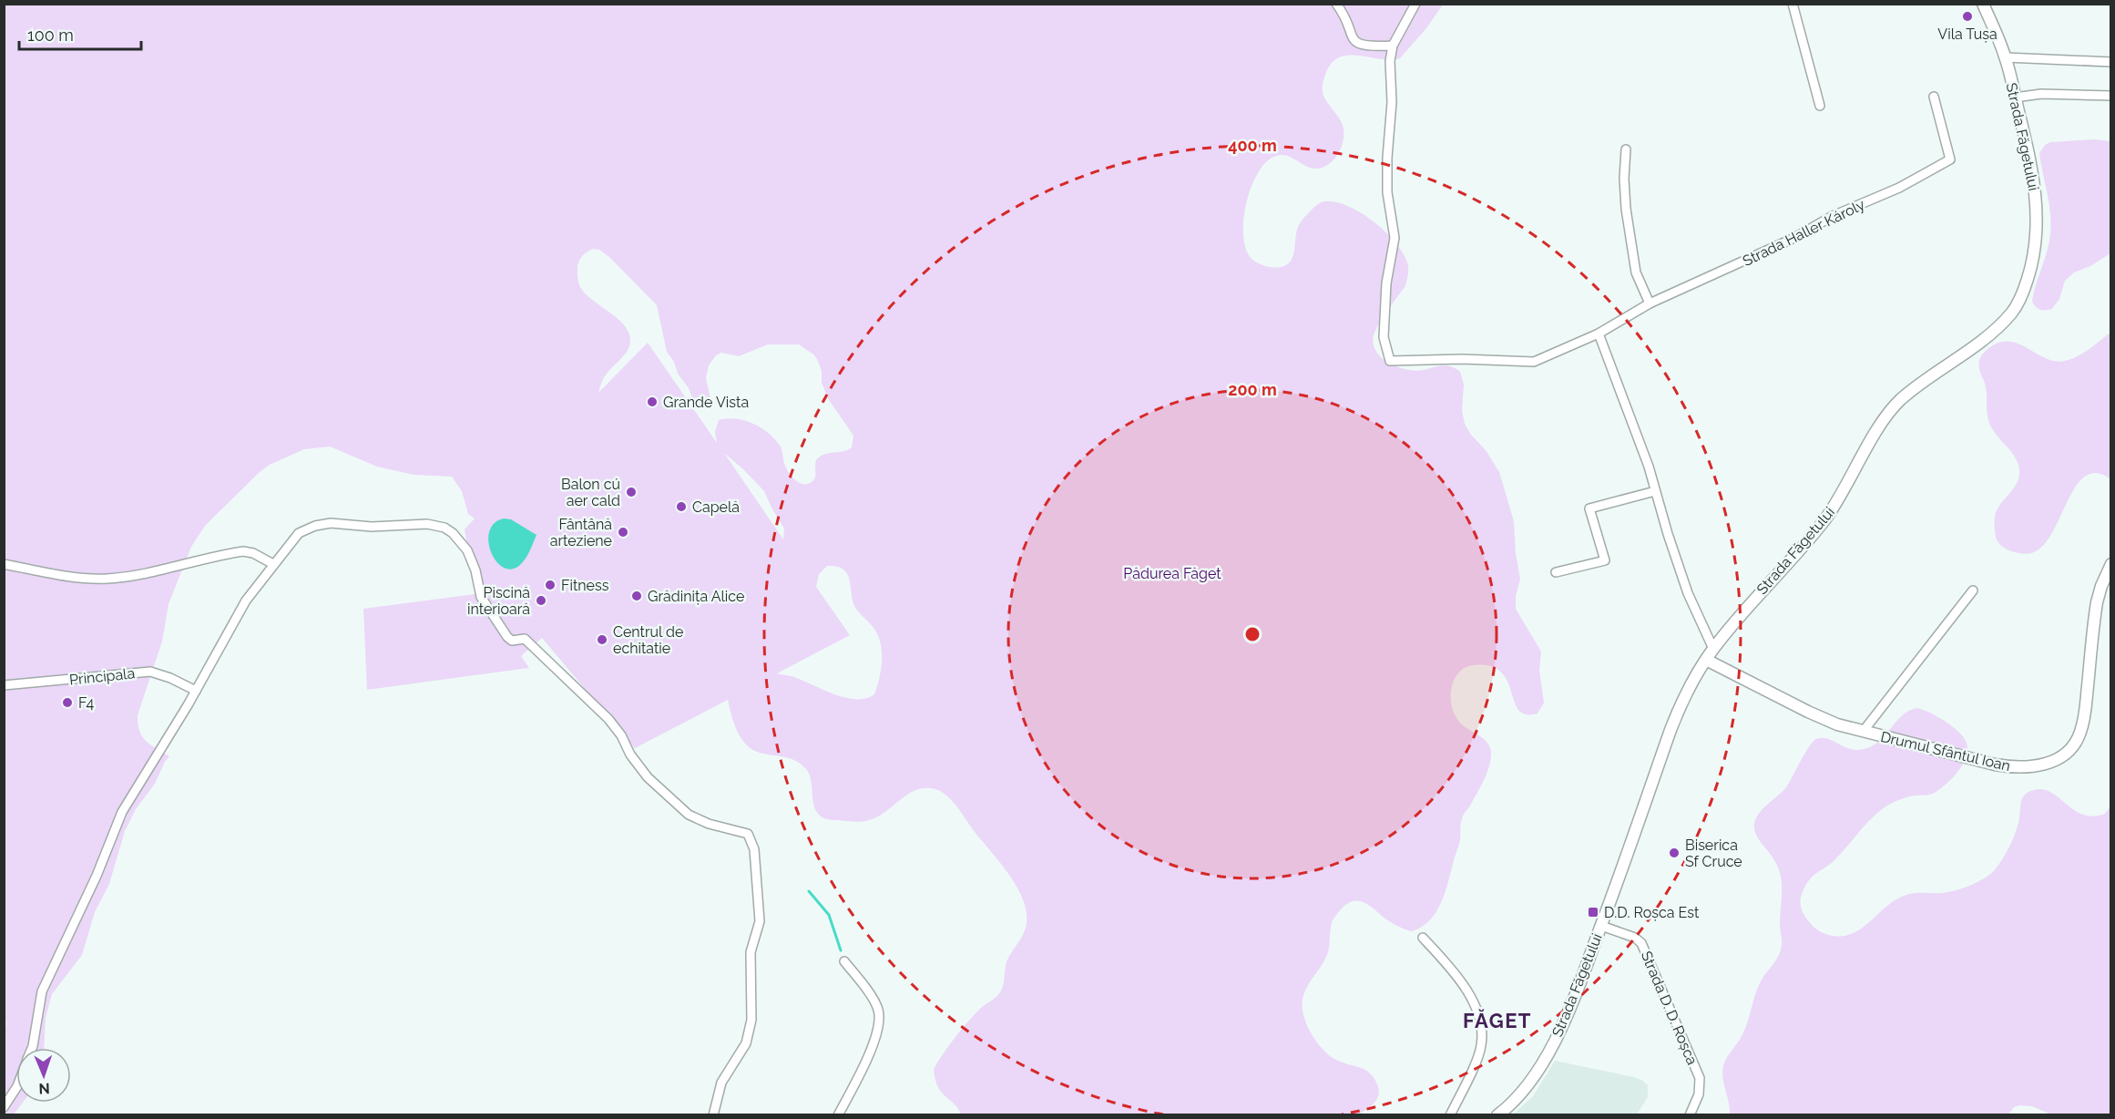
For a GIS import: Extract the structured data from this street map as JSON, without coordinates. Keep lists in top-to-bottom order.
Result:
{
  "streets": {
    "main road": ["Strada Făgetului", "Drumul Sfântul Ioan"],
    "street": ["Strada Haller Károly", "Principala", "Strada D. D. Roșca"]
  },
  "crossings": [
    ["Strada Făgetului", "Drumul Sfântul Ioan"],
    ["Strada Făgetului", "Strada D. D. Roșca"]
  ],
  "districts": ["FĂGET"],
  "parks": ["Pădurea Făget"],
  "places": {
    "other": [
      "Vila Tușa",
      "Grande Vista",
      "Balon cú aer cald",
      "Capelă",
      "Fântână arteziene",
      "Fitness",
      "Grădinița Alice",
      "Piscină interioară",
      "Centrul de echitatie",
      "F4",
      "Biserica Sf Cruce"
    ],
    "transit": ["D.D. Roșca Est"]
  },
  "scale_bar": "100 m",
  "north": "bottom",
  "rings": ["400 m", "200 m"]
}
